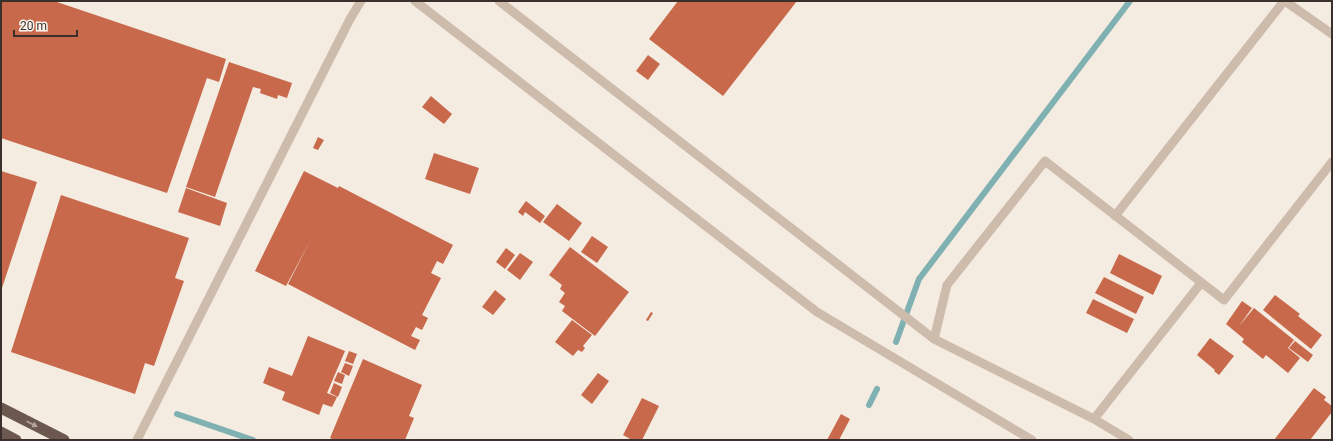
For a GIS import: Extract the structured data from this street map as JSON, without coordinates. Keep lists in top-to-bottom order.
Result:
{
  "scale_bar": "20 m"
}
